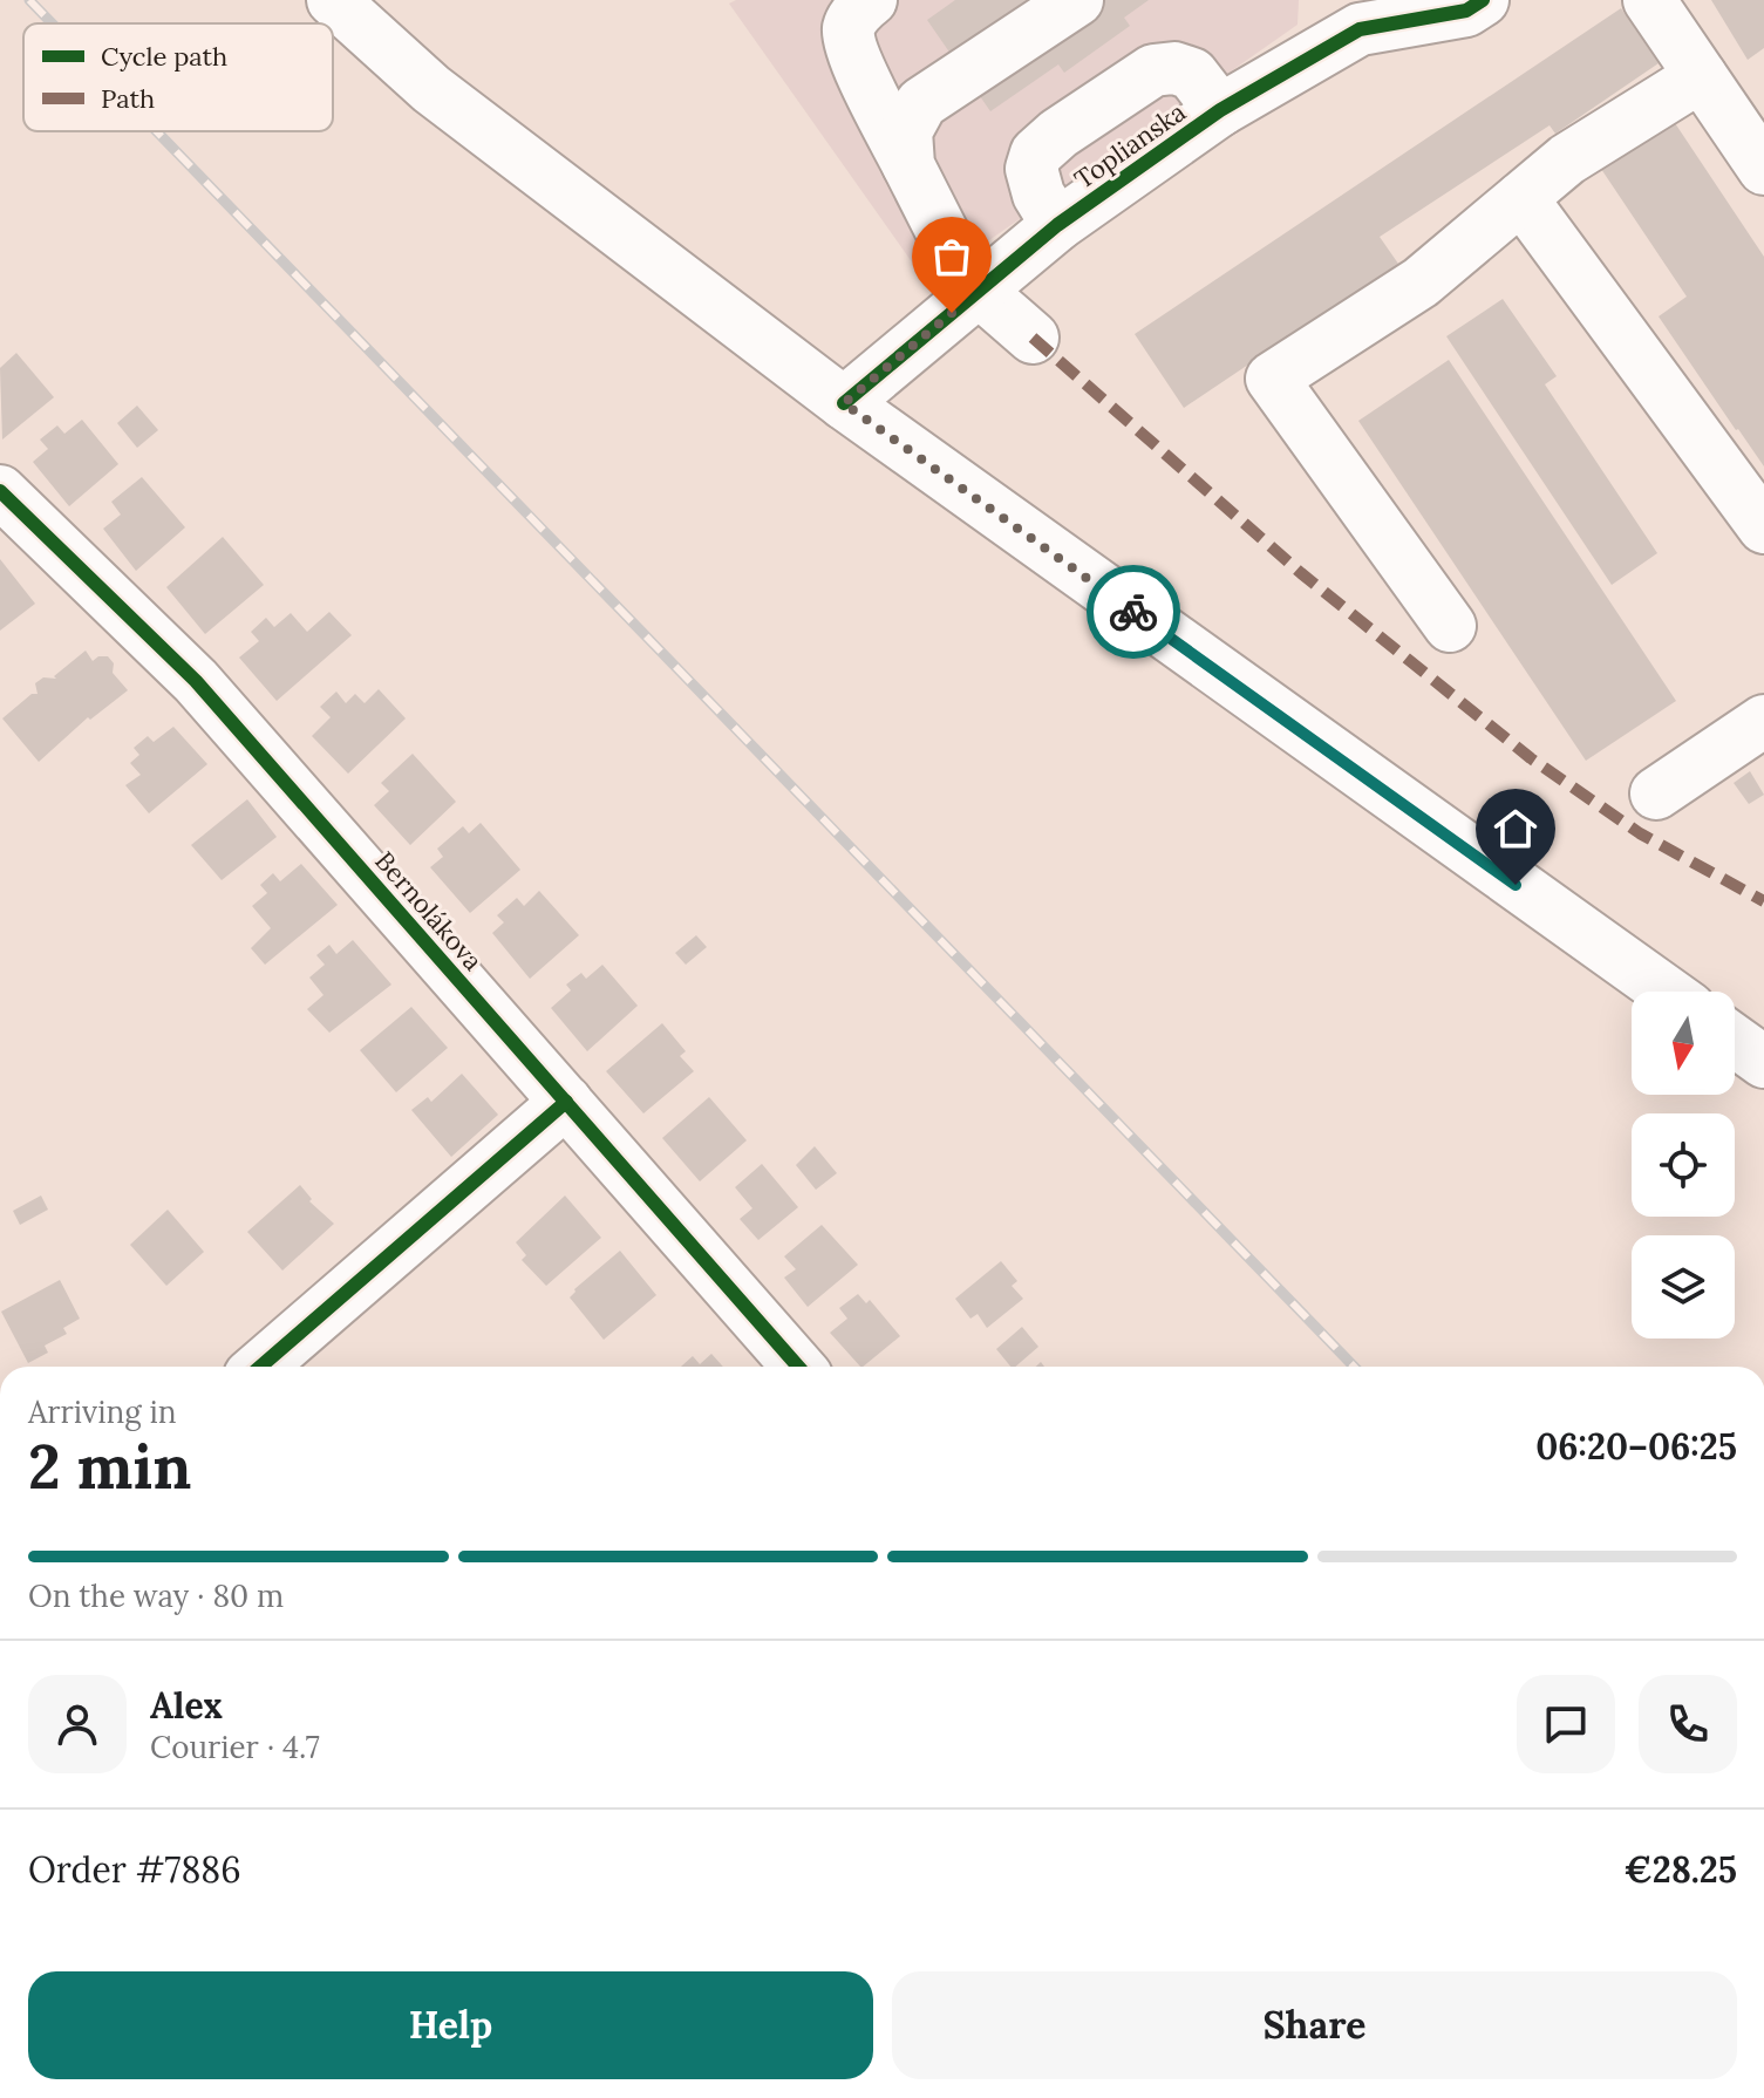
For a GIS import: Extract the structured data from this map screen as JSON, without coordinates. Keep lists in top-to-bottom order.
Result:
{
  "streets": {
    "street": ["Toplianska", "Bernolákova"]
  },
  "legend": ["Cycle path", "Path"],
  "north": "bottom",
  "page": {
    "heading": ["2 min", "Arriving in", "06:20–06:25"],
    "panel": [
      "Alex",
      "Courier · 4.7",
      "Order #7886",
      "€28.25"
    ],
    "bar": "On the way · 80 m",
    "buttons": ["Help", "Share"]
  }
}
